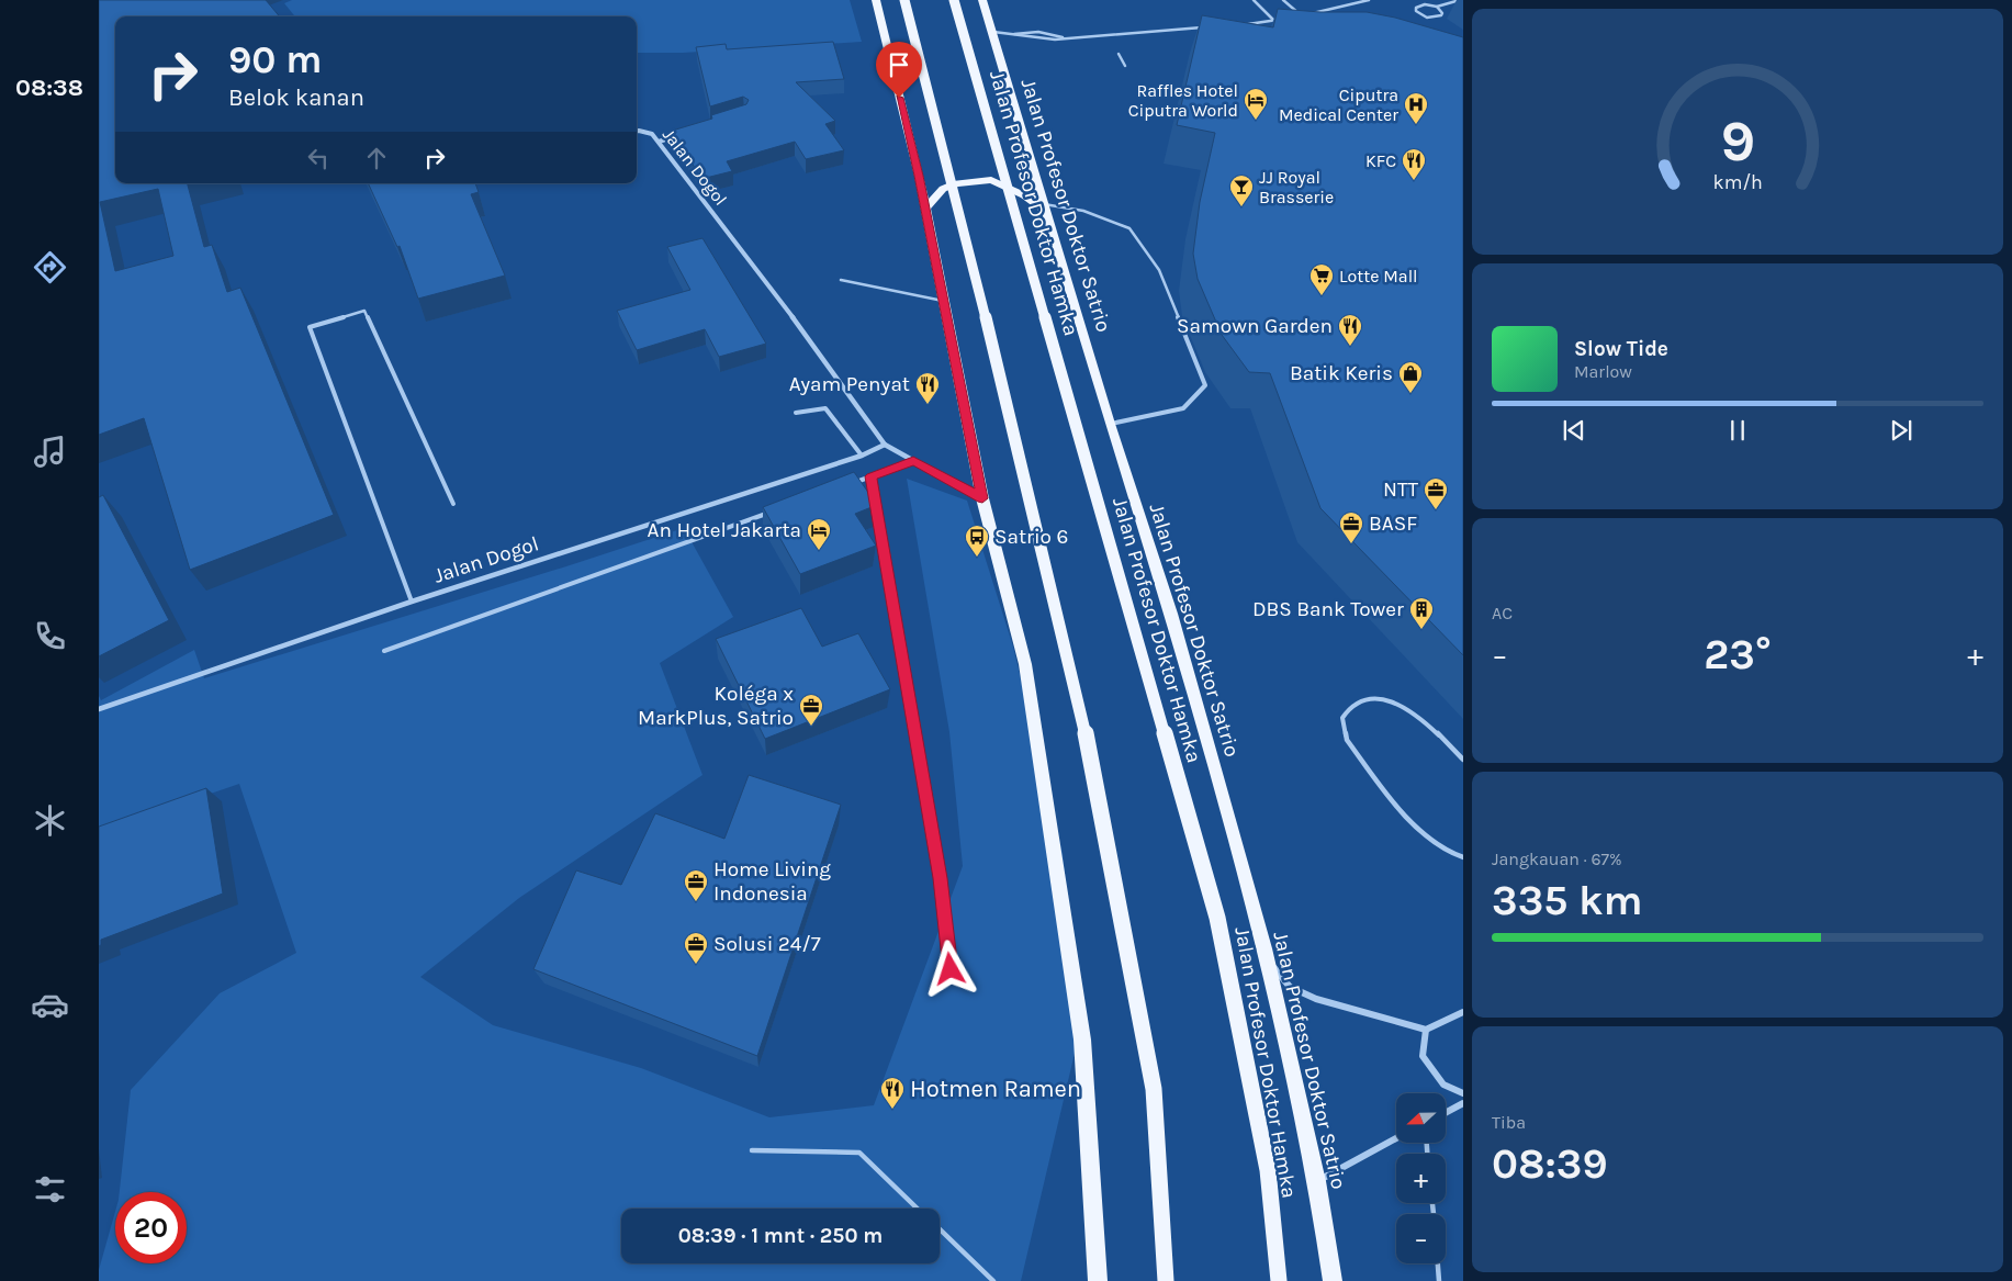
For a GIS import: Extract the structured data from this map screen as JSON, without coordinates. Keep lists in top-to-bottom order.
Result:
{
  "streets": {
    "main road": ["Jalan Profesor Doktor Hamka", "Jalan Profesor Doktor Satrio"],
    "street": ["Jalan Dogol"]
  },
  "places": {
    "hotel": ["Raffles Hotel Ciputra World", "An Hotel Jakarta"],
    "hospital": ["Ciputra Medical Center"],
    "restaurant": [
      "KFC",
      "Samown Garden",
      "Ayam Penyat",
      "Hotmen Ramen"
    ],
    "bar": ["JJ Royal Brasserie"],
    "supermarket": ["Lotte Mall"],
    "shop": ["Batik Keris"],
    "office": [
      "NTT",
      "BASF",
      "Koléga x MarkPlus, Satrio",
      "Home Living Indonesia",
      "Solusi 24/7"
    ],
    "bus stop": ["Satrio 6"],
    "building": ["DBS Bank Tower"]
  },
  "north": "left",
  "page": {
    "tabs": "08:38",
    "turn": ["90 m", "Belok kanan"],
    "song": ["Slow Tide", "Marlow"],
    "tile": [
      "AC",
      ["Jangkauan · 67%", "335 km"],
      ["Tiba", "08:39"]
    ],
    "heat": ["−", "23°", "+"],
    "map_buttons": ["+", "−"],
    "limit": "20",
    "trip": "08:39 · 1 mnt · 250 m",
    "gauge": ["9", "km/h"]
  }
}
